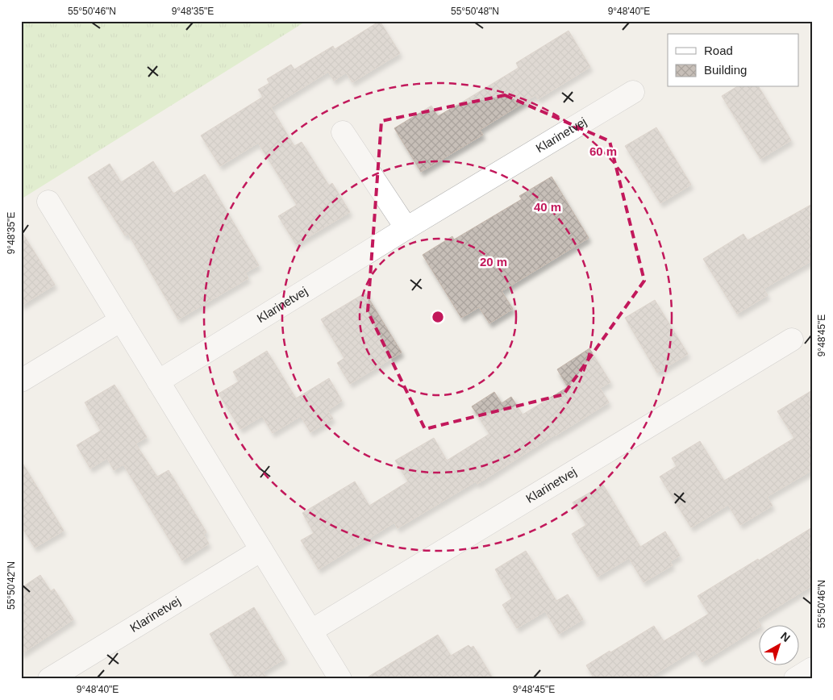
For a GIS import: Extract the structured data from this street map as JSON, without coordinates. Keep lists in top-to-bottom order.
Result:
{
  "streets": {
    "street": ["Klarinetvej"]
  },
  "legend": ["Road", "Building"],
  "north": "top right",
  "coordinates": [
    "55°50'46\"N",
    "9°48'35\"E",
    "55°50'48\"N",
    "9°48'40\"E",
    "9°48'45\"E",
    "55°50'42\"N"
  ],
  "rings": ["60 m", "40 m", "20 m"]
}
